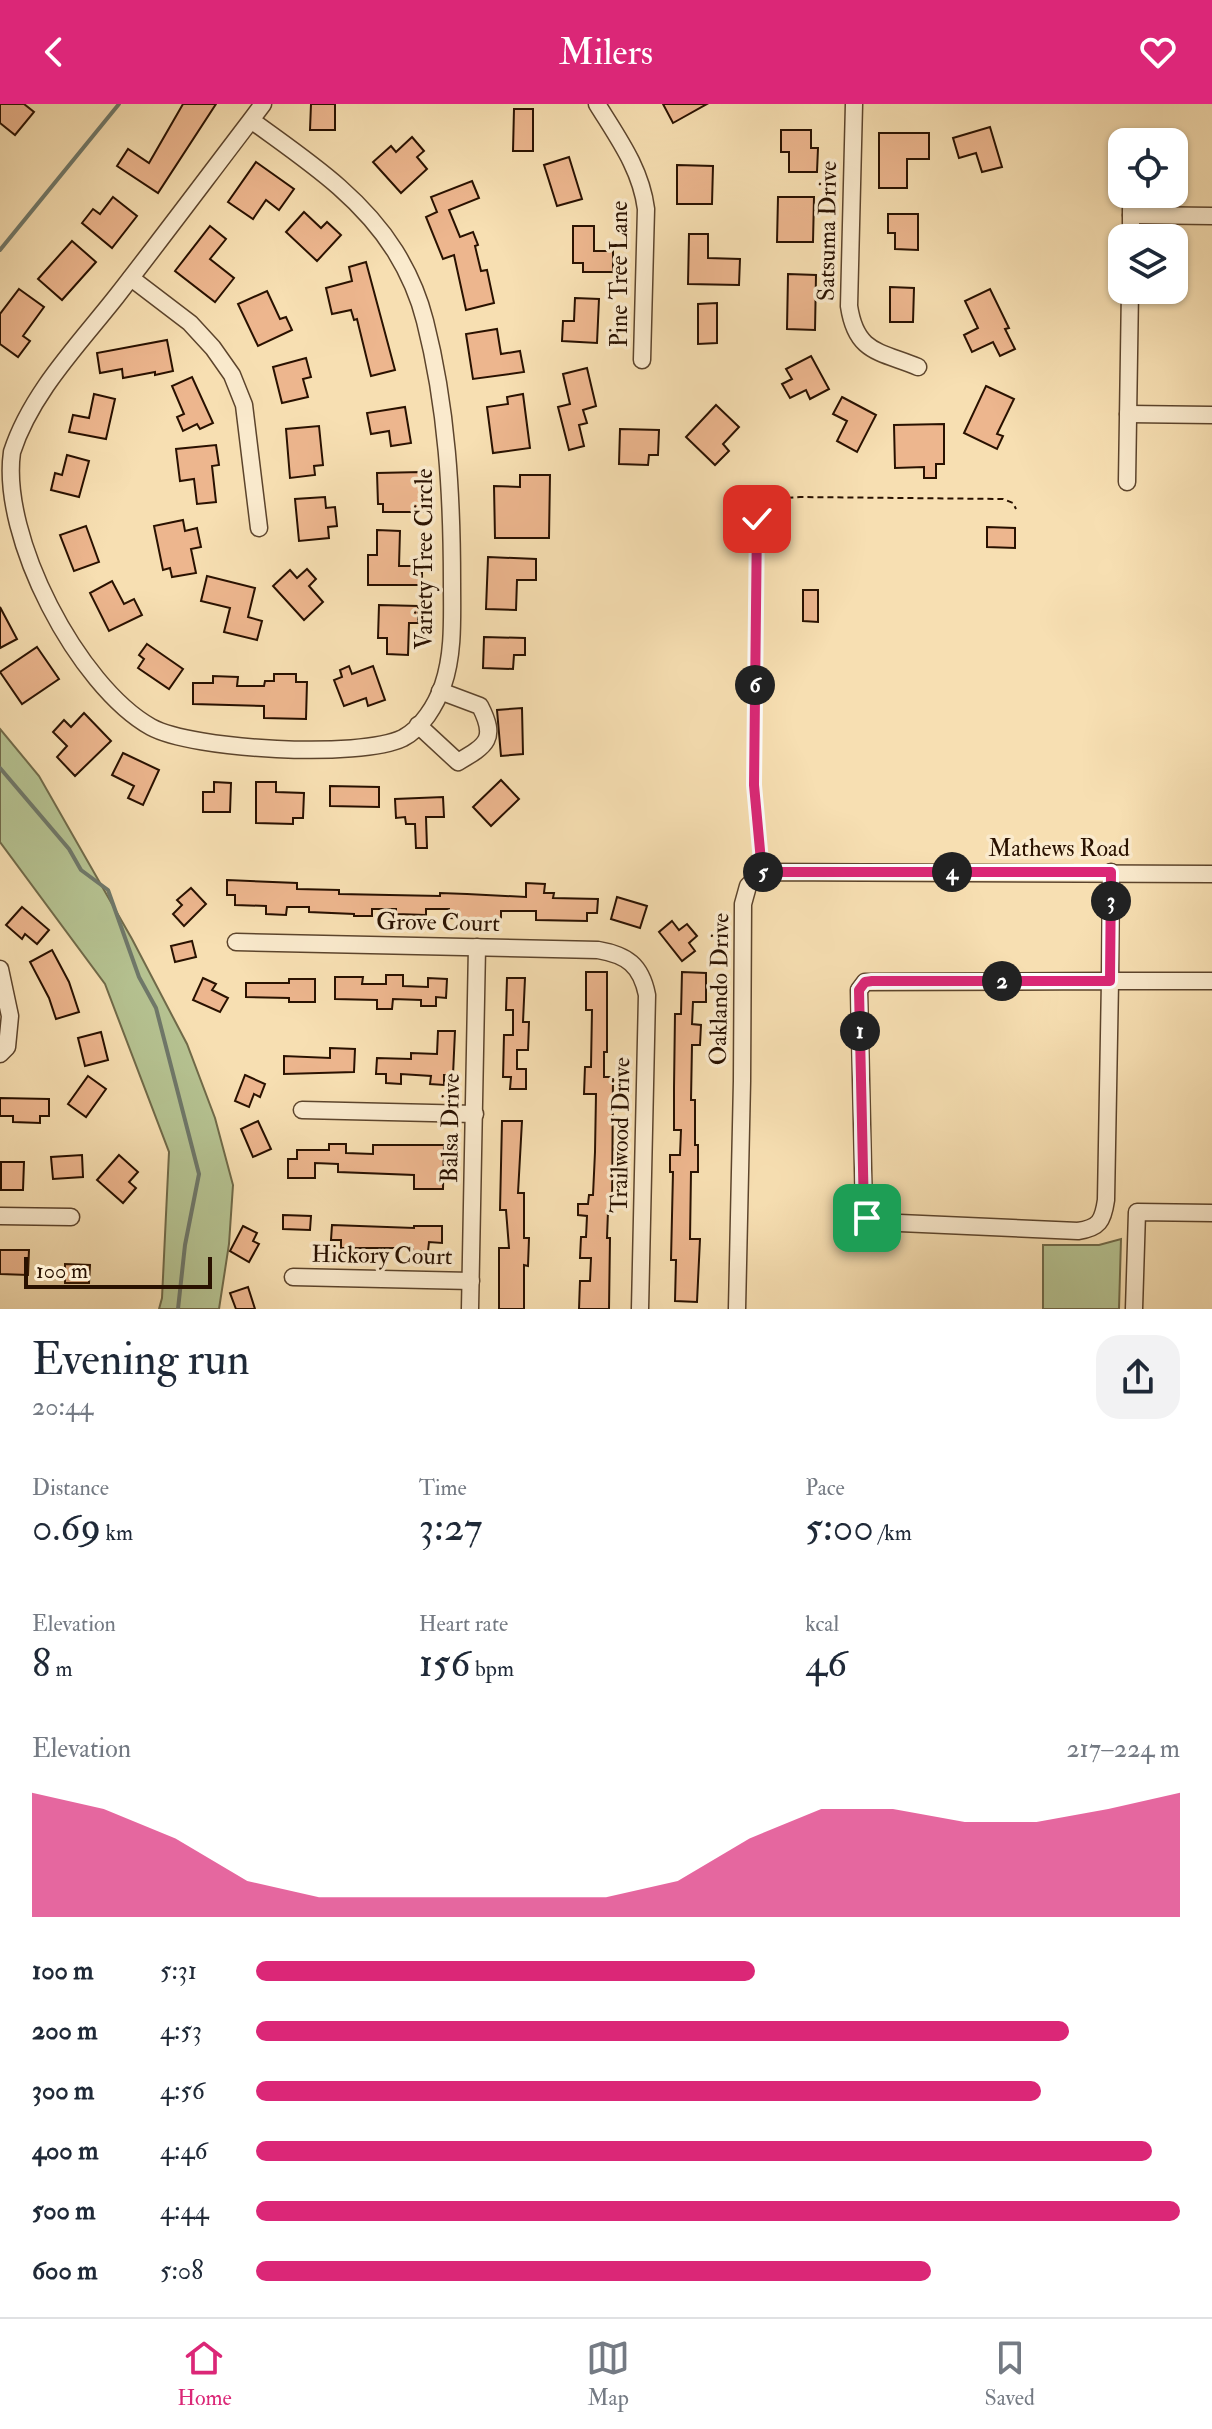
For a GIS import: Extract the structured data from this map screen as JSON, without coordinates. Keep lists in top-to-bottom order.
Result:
{
  "streets": {
    "street": [
      "Satsuma Drive",
      "Pine Tree Lane",
      "Variety Tree Circle",
      "Mathews Road",
      "Grove Court",
      "Oaklando Drive",
      "Balsa Drive",
      "Trailwood Drive",
      "Hickory Court"
    ]
  },
  "crossings": [
    ["Mathews Road", "Oaklando Drive"],
    ["Grove Court", "Balsa Drive"],
    ["Grove Court", "Trailwood Drive"],
    ["Balsa Drive", "Hickory Court"]
  ],
  "scale_bar": "100 m",
  "page": {
    "header": "Milers",
    "pins": [
      "6",
      "4",
      "5",
      "3",
      "2",
      "1"
    ],
    "scale": "100 m",
    "heading": ["Evening run", "20:44"],
    "stats": [
      ["Distance", "0.69 km"],
      ["Time", "3:27"],
      ["Pace", "5:00 /km"],
      ["Elevation", "8 m"],
      ["Heart rate", "156 bpm"],
      ["kcal", "46"]
    ],
    "chart": ["Elevation", "217–224 m"],
    "list": [
      {
        "name": "100 m",
        "note": "5:31"
      },
      {
        "name": "200 m",
        "note": "4:53"
      },
      {
        "name": "300 m",
        "note": "4:56"
      },
      {
        "name": "400 m",
        "note": "4:46"
      },
      {
        "name": "500 m",
        "note": "4:44"
      },
      {
        "name": "600 m",
        "note": "5:08"
      }
    ],
    "tabs": ["Home", "Map", "Saved"]
  }
}
